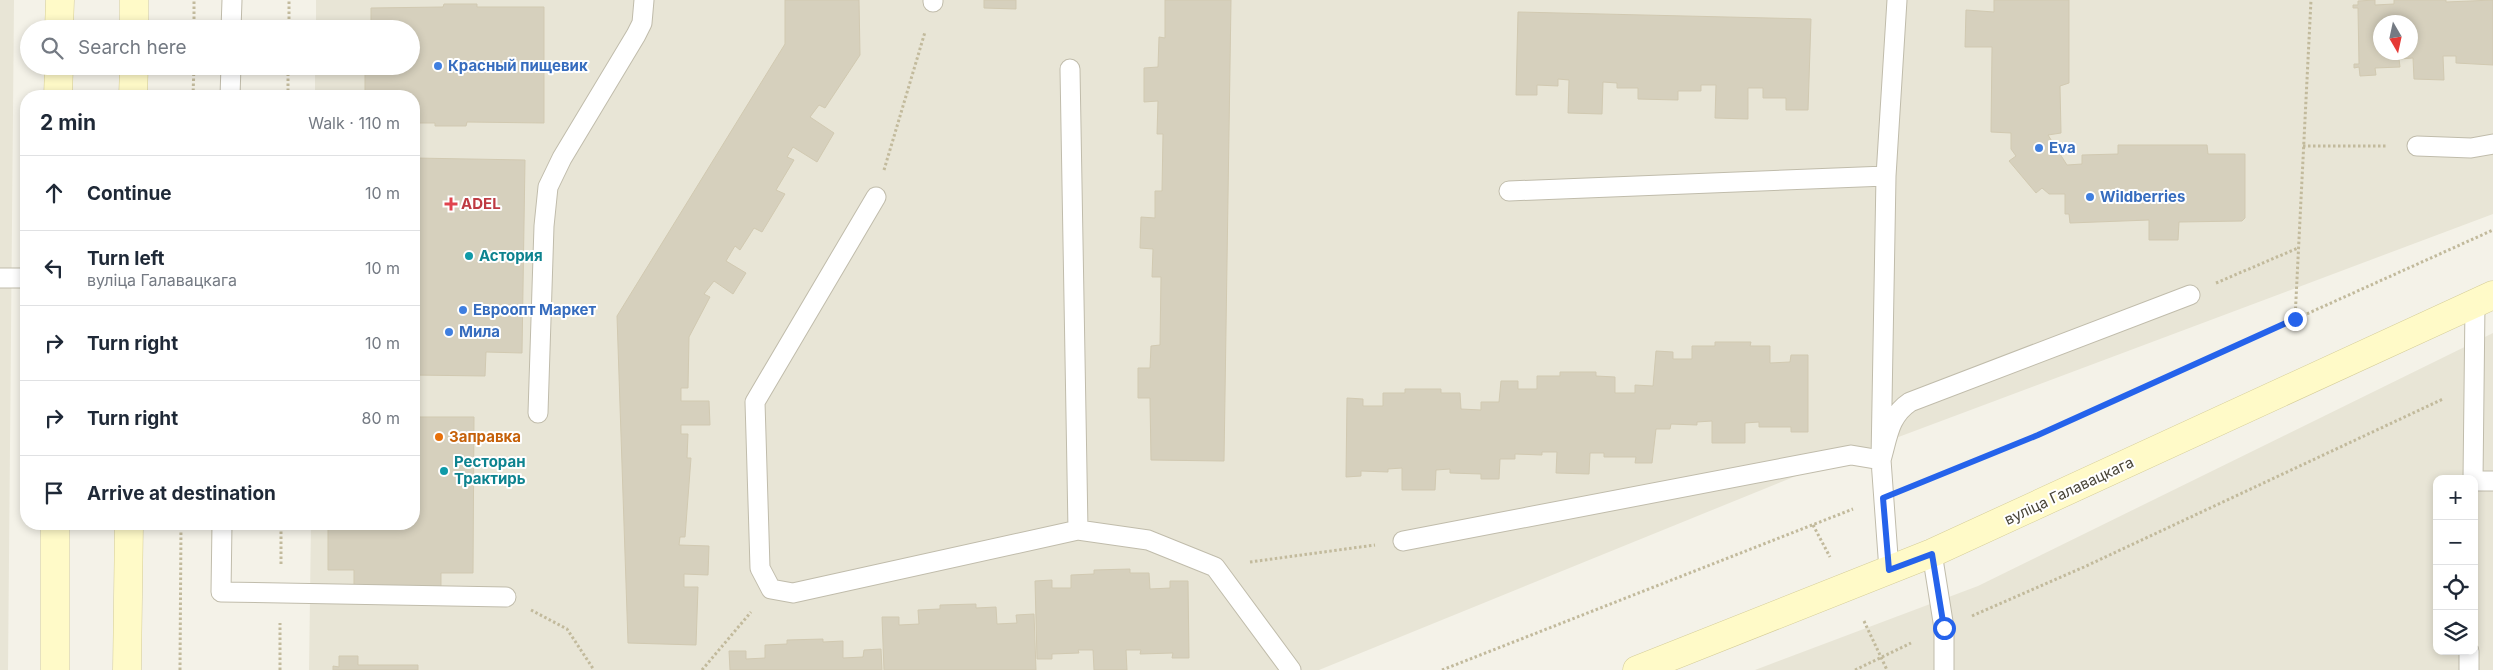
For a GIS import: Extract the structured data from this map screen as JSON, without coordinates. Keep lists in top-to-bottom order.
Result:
{
  "streets": {
    "street": ["вуліца Галавацкага"]
  },
  "places": {
    "other": [
      "Красный пищевик",
      "Eva",
      "Wildberries",
      "Астория",
      "Евроопт Маркет",
      "Мила",
      "Заправка",
      "Ресторан Трактирь"
    ],
    "health": ["ADEL"]
  },
  "north": "bottom",
  "page": {
    "search": "Search here",
    "heading": ["2 min", "Walk · 110 m"],
    "list": [
      ["Continue", "10 m"],
      ["Turn left", "вуліца Галавацкага", "10 m"],
      ["Turn right", "10 m"],
      ["Turn right", "80 m"],
      "Arrive at destination"
    ],
    "map_buttons": ["+", "−"]
  }
}
